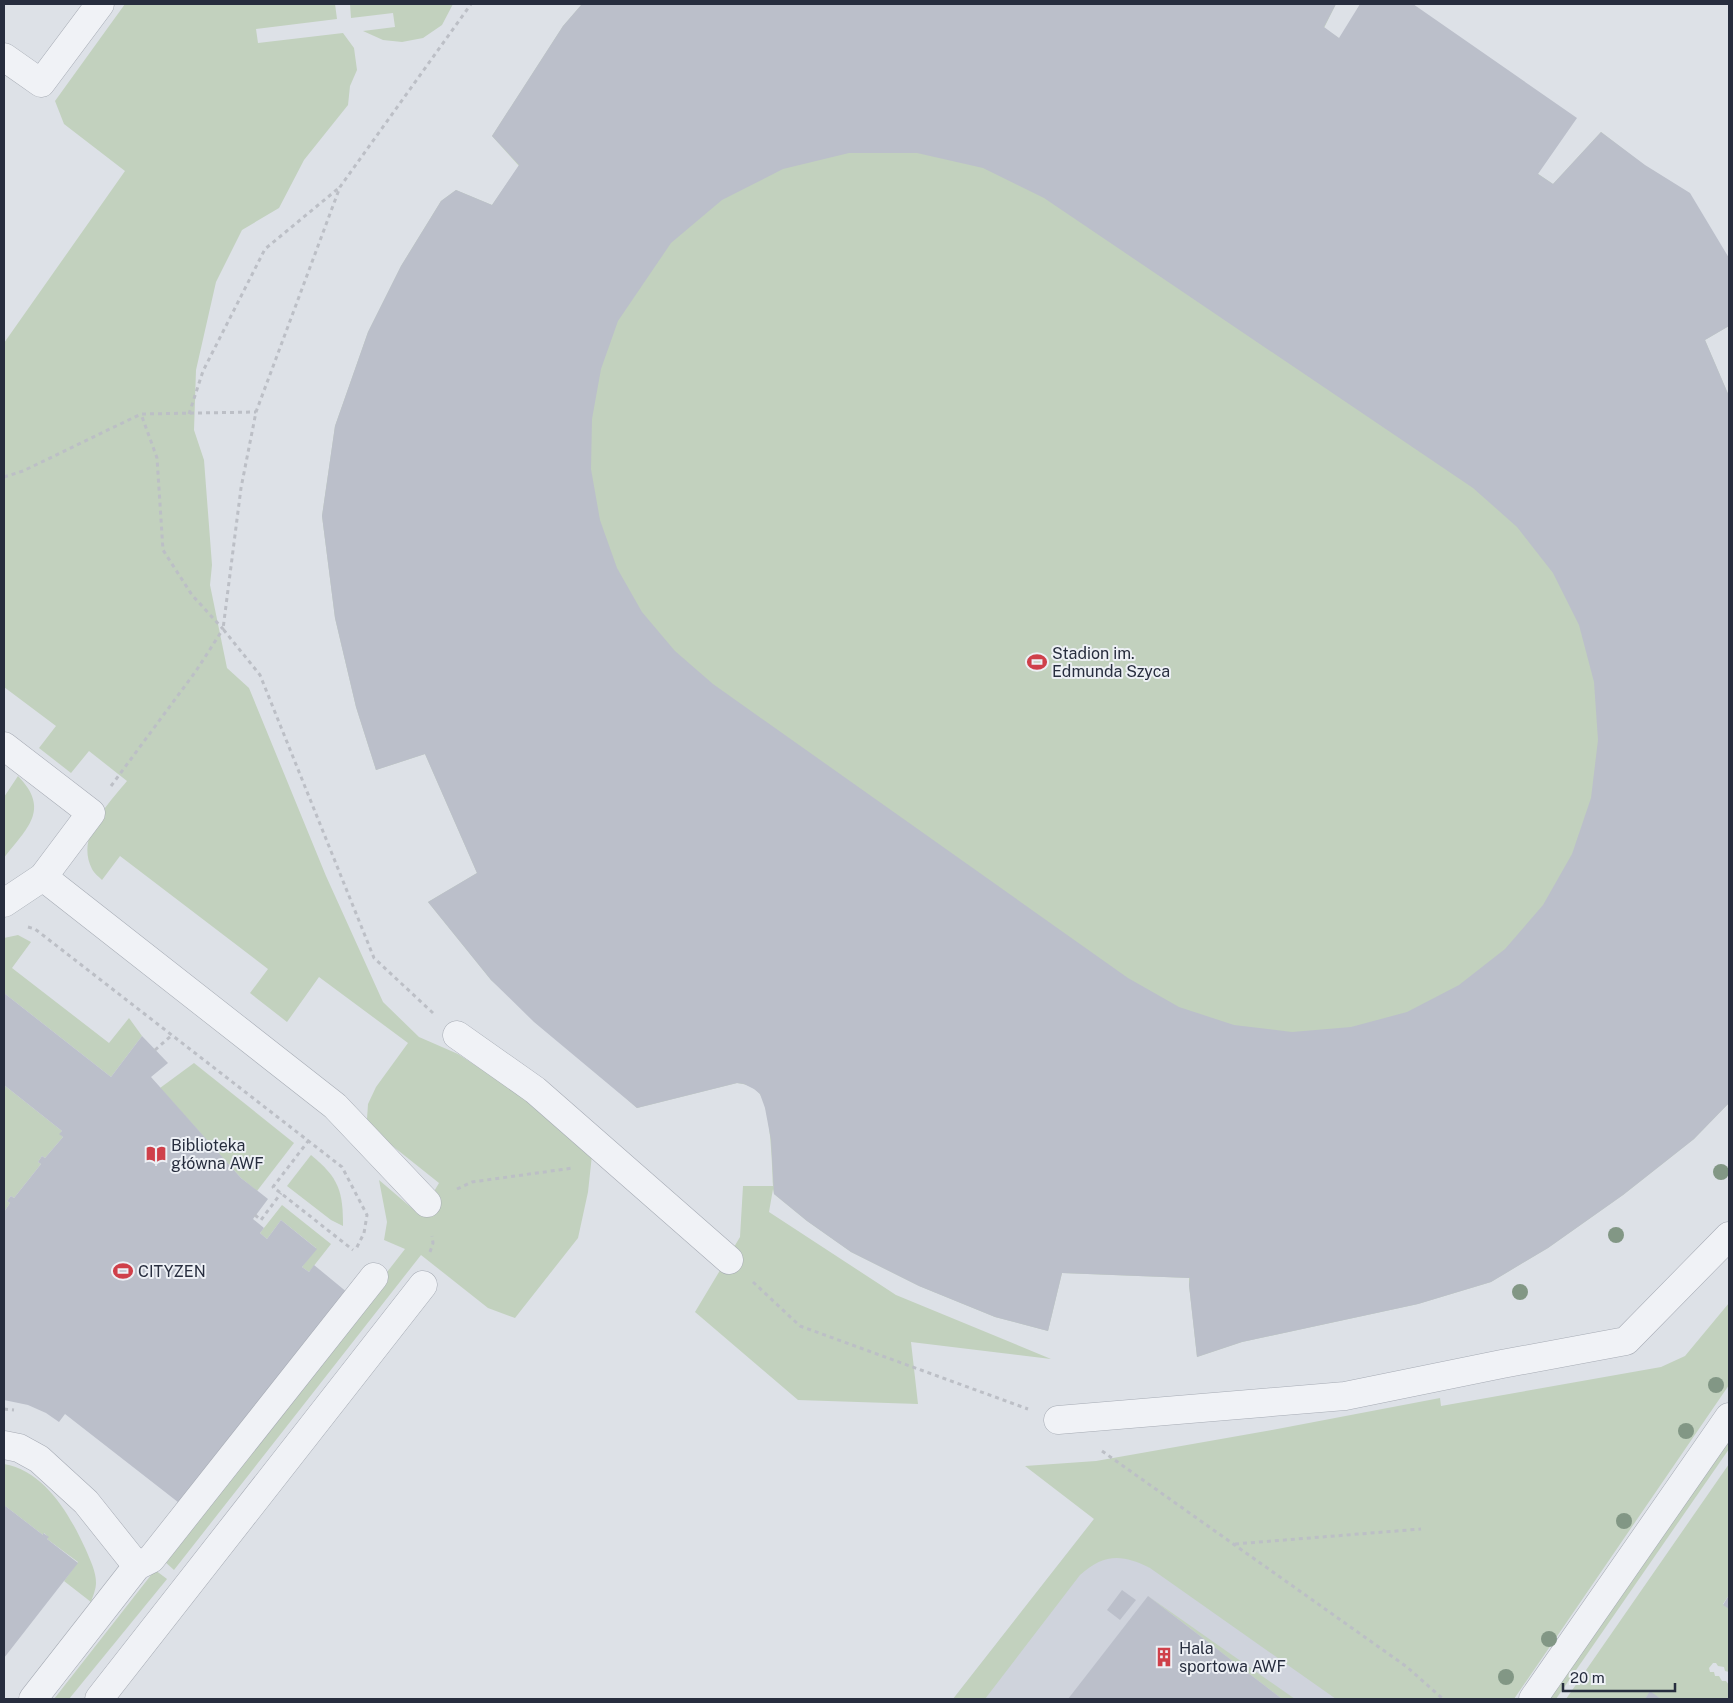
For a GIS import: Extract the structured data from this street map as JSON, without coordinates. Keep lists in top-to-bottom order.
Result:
{
  "places": {
    "sports": ["Stadion im. Edmunda Szyca", "CITYZEN"],
    "library": ["Biblioteka główna AWF"],
    "building": ["Hala sportowa AWF"]
  },
  "scale_bar": "20 m"
}
